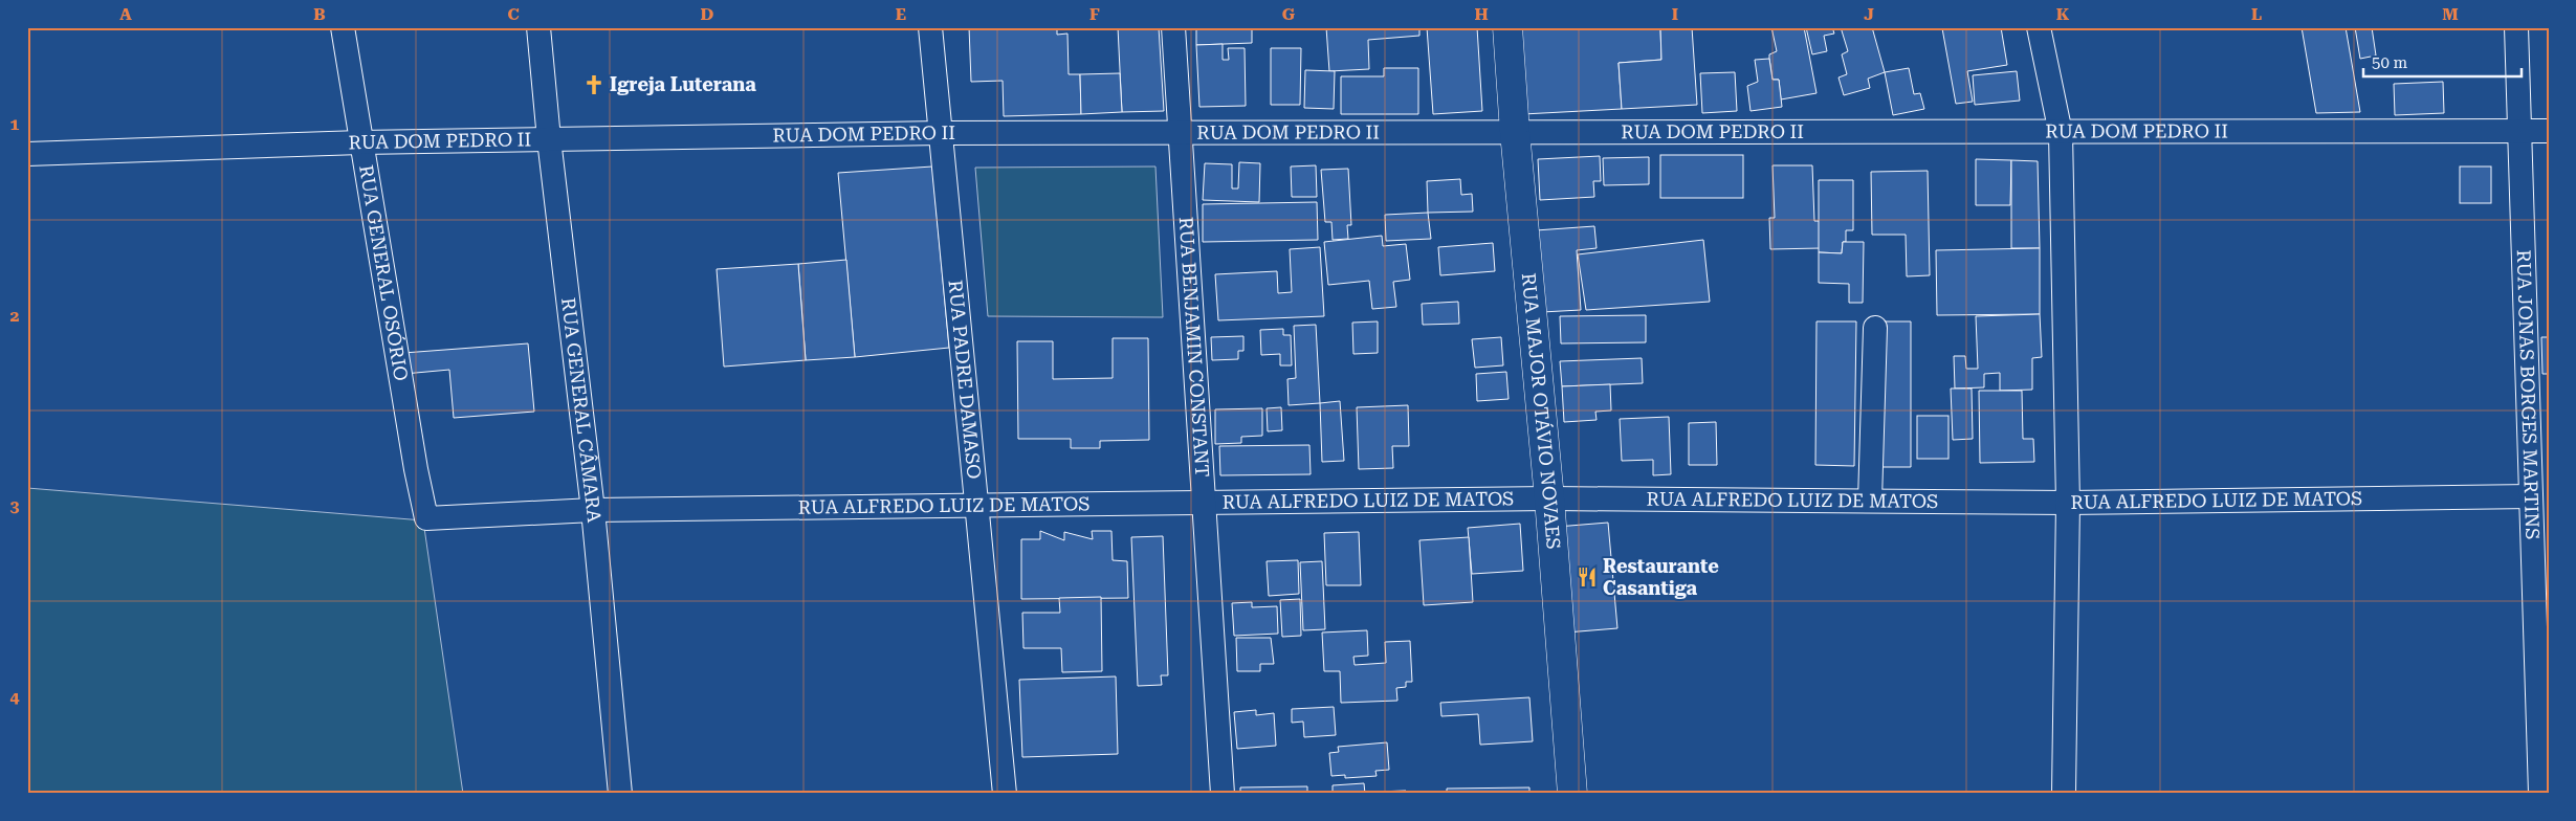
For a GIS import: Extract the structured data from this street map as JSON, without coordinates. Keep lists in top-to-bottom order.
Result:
{
  "streets": {
    "main road": ["RUA MAJOR OTÁVIO NOVAES"],
    "street": [
      "RUA DOM PEDRO II",
      "RUA GENERAL OSÓRIO",
      "RUA BENJAMIN CONSTANT",
      "RUA PADRE DAMASO",
      "RUA JONAS BORGES MARTINS",
      "RUA GENERAL CÂMARA",
      "RUA ALFREDO LUIZ DE MATOS"
    ]
  },
  "crossings": [
    ["RUA DOM PEDRO II", "RUA GENERAL OSÓRIO"],
    ["RUA DOM PEDRO II", "RUA BENJAMIN CONSTANT"],
    ["RUA DOM PEDRO II", "RUA PADRE DAMASO"],
    ["RUA DOM PEDRO II", "RUA JONAS BORGES MARTINS"],
    ["RUA DOM PEDRO II", "RUA GENERAL CÂMARA"],
    ["RUA DOM PEDRO II", "RUA MAJOR OTÁVIO NOVAES"],
    ["RUA GENERAL OSÓRIO", "RUA ALFREDO LUIZ DE MATOS"],
    ["RUA BENJAMIN CONSTANT", "RUA ALFREDO LUIZ DE MATOS"],
    ["RUA PADRE DAMASO", "RUA ALFREDO LUIZ DE MATOS"],
    ["RUA JONAS BORGES MARTINS", "RUA ALFREDO LUIZ DE MATOS"],
    ["RUA GENERAL CÂMARA", "RUA ALFREDO LUIZ DE MATOS"],
    ["RUA MAJOR OTÁVIO NOVAES", "RUA ALFREDO LUIZ DE MATOS"]
  ],
  "places": {
    "church": ["Igreja Luterana"],
    "restaurant": ["Restaurante Casantiga"]
  },
  "scale_bar": "50 m",
  "grid": {
    "columns": [
      "A",
      "B",
      "C",
      "D",
      "E",
      "F",
      "G",
      "H",
      "I",
      "J",
      "K",
      "L",
      "M"
    ],
    "rows": [
      "1",
      "2",
      "3",
      "4"
    ]
  }
}
